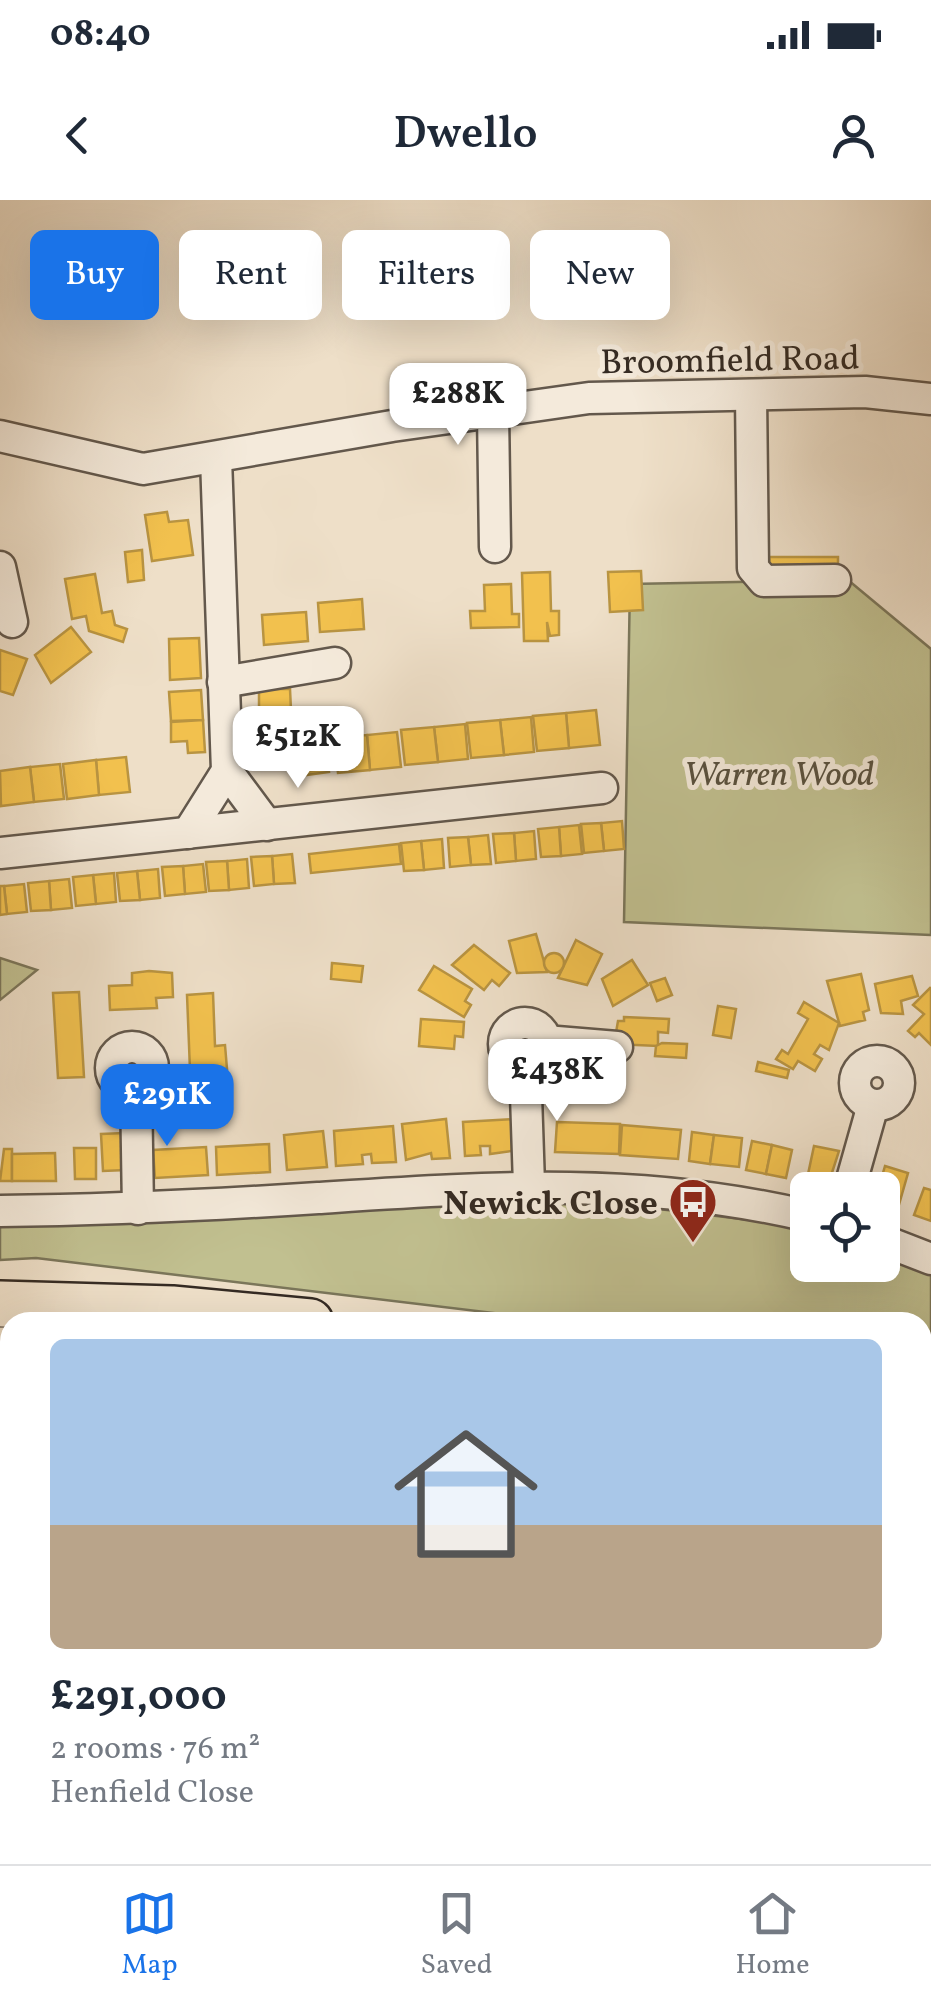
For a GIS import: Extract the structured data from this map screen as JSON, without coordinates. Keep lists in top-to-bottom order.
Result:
{
  "streets": {
    "street": ["Broomfield Road"]
  },
  "parks": ["Warren Wood"],
  "places": {
    "bus stop": ["Newick Close"]
  },
  "page": {
    "status": "08:40",
    "header": "Dwello",
    "chip": [
      "Buy",
      "Rent",
      "Filters",
      "New"
    ],
    "price": [
      "£288K",
      "£512K",
      "£438K",
      "£291K"
    ],
    "list": [
      {
        "name": "£291,000",
        "note": "2 rooms · 76 m² · Henfield Close"
      }
    ],
    "tabs": ["Map", "Saved", "Home"]
  }
}
